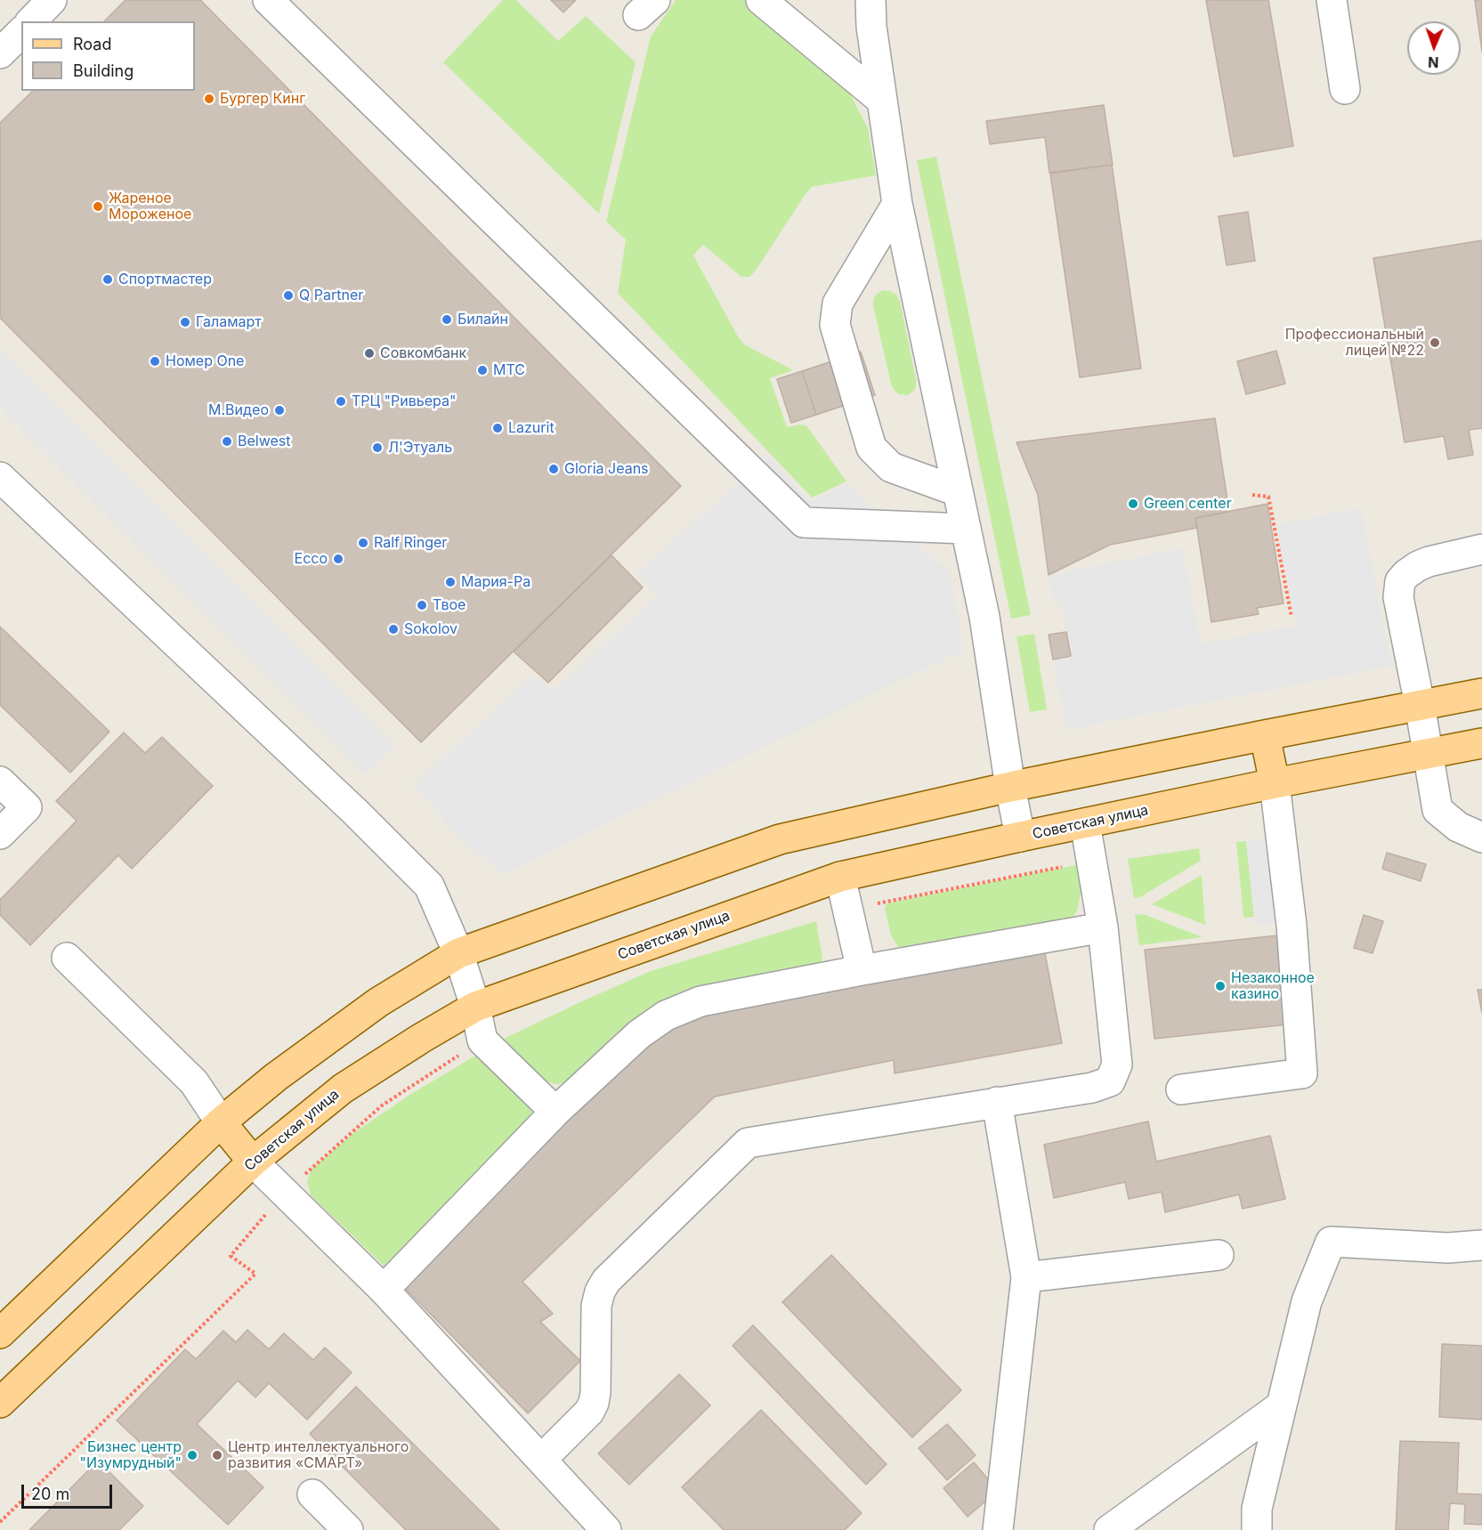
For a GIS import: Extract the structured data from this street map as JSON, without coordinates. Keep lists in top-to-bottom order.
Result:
{
  "streets": {
    "main road": ["Советская улица"]
  },
  "places": [
    "Бургер Кинг",
    "Жареное Мороженое",
    "Спортмастер",
    "Q Partner",
    "Билайн",
    "Галамарт",
    "Профессиональный лицей №22",
    "Совкомбанк",
    "Номер One",
    "МТС",
    "ТРЦ \"Ривьера\"",
    "М.Видео",
    "Lazurit",
    "Belwest",
    "Л'Этуаль",
    "Gloria Jeans",
    "Green center",
    "Ralf Ringer",
    "Ecco",
    "Мария-Ра",
    "Твое",
    "Sokolov",
    "Незаконное казино",
    "Бизнес центр \"Изумрудный\"",
    "Центр интеллектуального развития «СМАРТ»"
  ],
  "legend": ["Road", "Building"],
  "scale_bar": "20 m",
  "north": "bottom"
}
